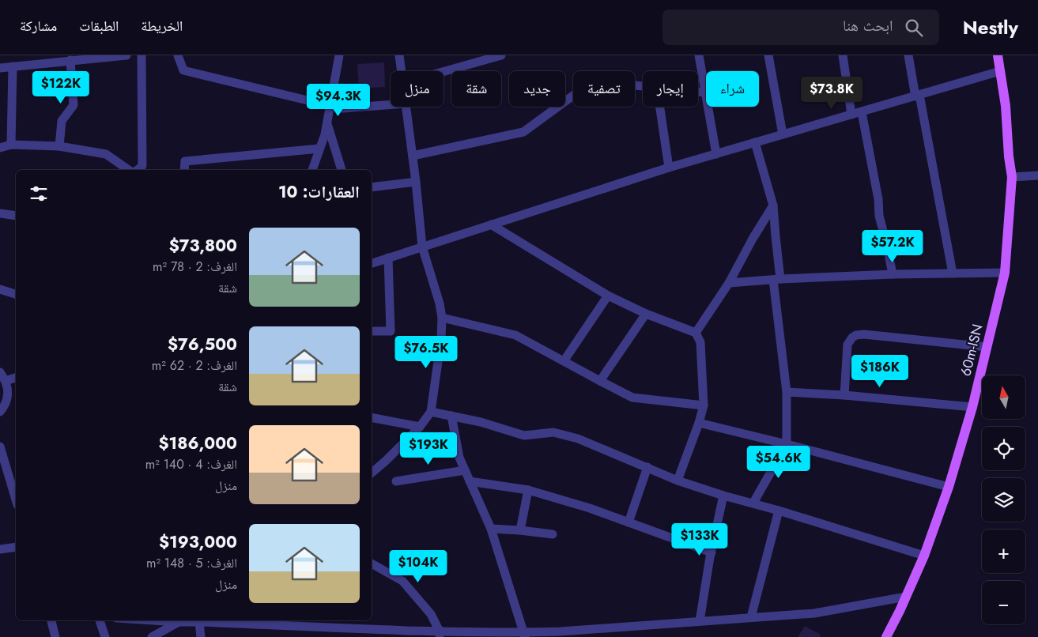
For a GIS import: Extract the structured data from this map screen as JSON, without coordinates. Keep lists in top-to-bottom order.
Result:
{
  "streets": {
    "main road": ["60m-ISN"]
  },
  "north": "top",
  "page": {
    "header": "Nestly",
    "search": "ابحث هنا",
    "nav": ["الخريطة", "الطبقات", "مشاركة"],
    "price": [
      "$122K",
      "$73.8K",
      "$94.3K",
      "$57.2K",
      "$76.5K",
      "$186K",
      "$193K",
      "$54.6K",
      "$133K",
      "$104K"
    ],
    "chip": [
      "شراء",
      "إيجار",
      "تصفية",
      "جديد",
      "شقة",
      "منزل"
    ],
    "heading": "العقارات: 10",
    "list": [
      {
        "name": "$73,800",
        "note": "الغرف: 2 · 78 m² · شقة"
      },
      {
        "name": "$76,500",
        "note": "الغرف: 2 · 62 m² · شقة"
      },
      {
        "name": "$186,000",
        "note": "الغرف: 4 · 140 m² · منزل"
      },
      {
        "name": "$193,000",
        "note": "الغرف: 5 · 148 m² · منزل"
      }
    ],
    "map_buttons": ["+", "−"]
  }
}
